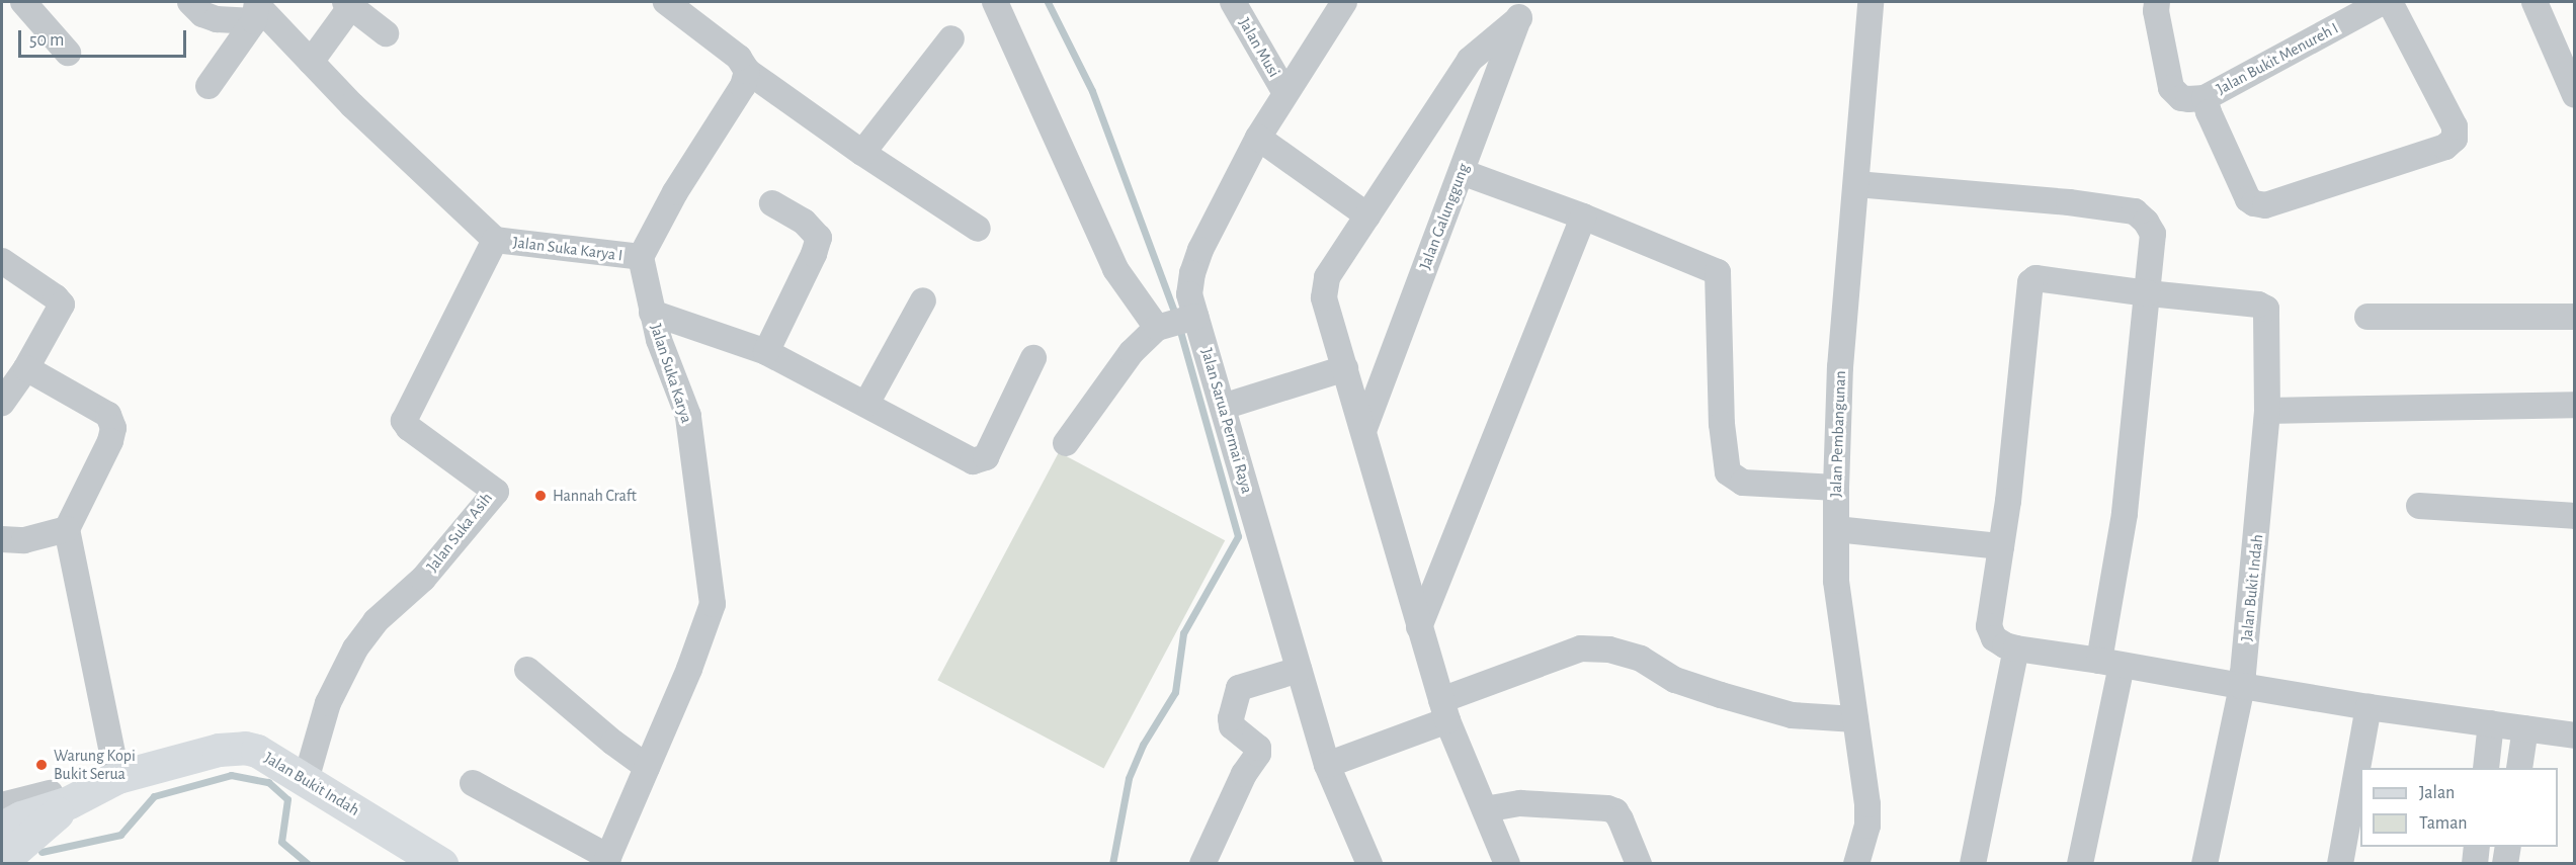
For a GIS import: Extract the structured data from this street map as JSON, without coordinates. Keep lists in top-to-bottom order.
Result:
{
  "streets": {
    "main road": ["Jalan Bukit Indah"],
    "street": [
      "Jalan Musi",
      "Jalan Bukit Menureh I",
      "Jalan Galunggung",
      "Jalan Suka Karya I",
      "Jalan Suka Karya",
      "Jalan Sarua Permai Raya",
      "Jalan Pembangunan",
      "Jalan Suka Asih"
    ]
  },
  "crossings": [
    ["Jalan Musi", "Jalan Sarua Permai Raya"],
    ["Jalan Suka Karya I", "Jalan Suka Karya"],
    ["Jalan Suka Karya I", "Jalan Suka Asih"],
    ["Jalan Suka Asih", "Jalan Bukit Indah"]
  ],
  "places": ["Hannah Craft", "Warung Kopi Bukit Serua"],
  "legend": ["Jalan", "Taman"],
  "scale_bar": "50 m"
}
